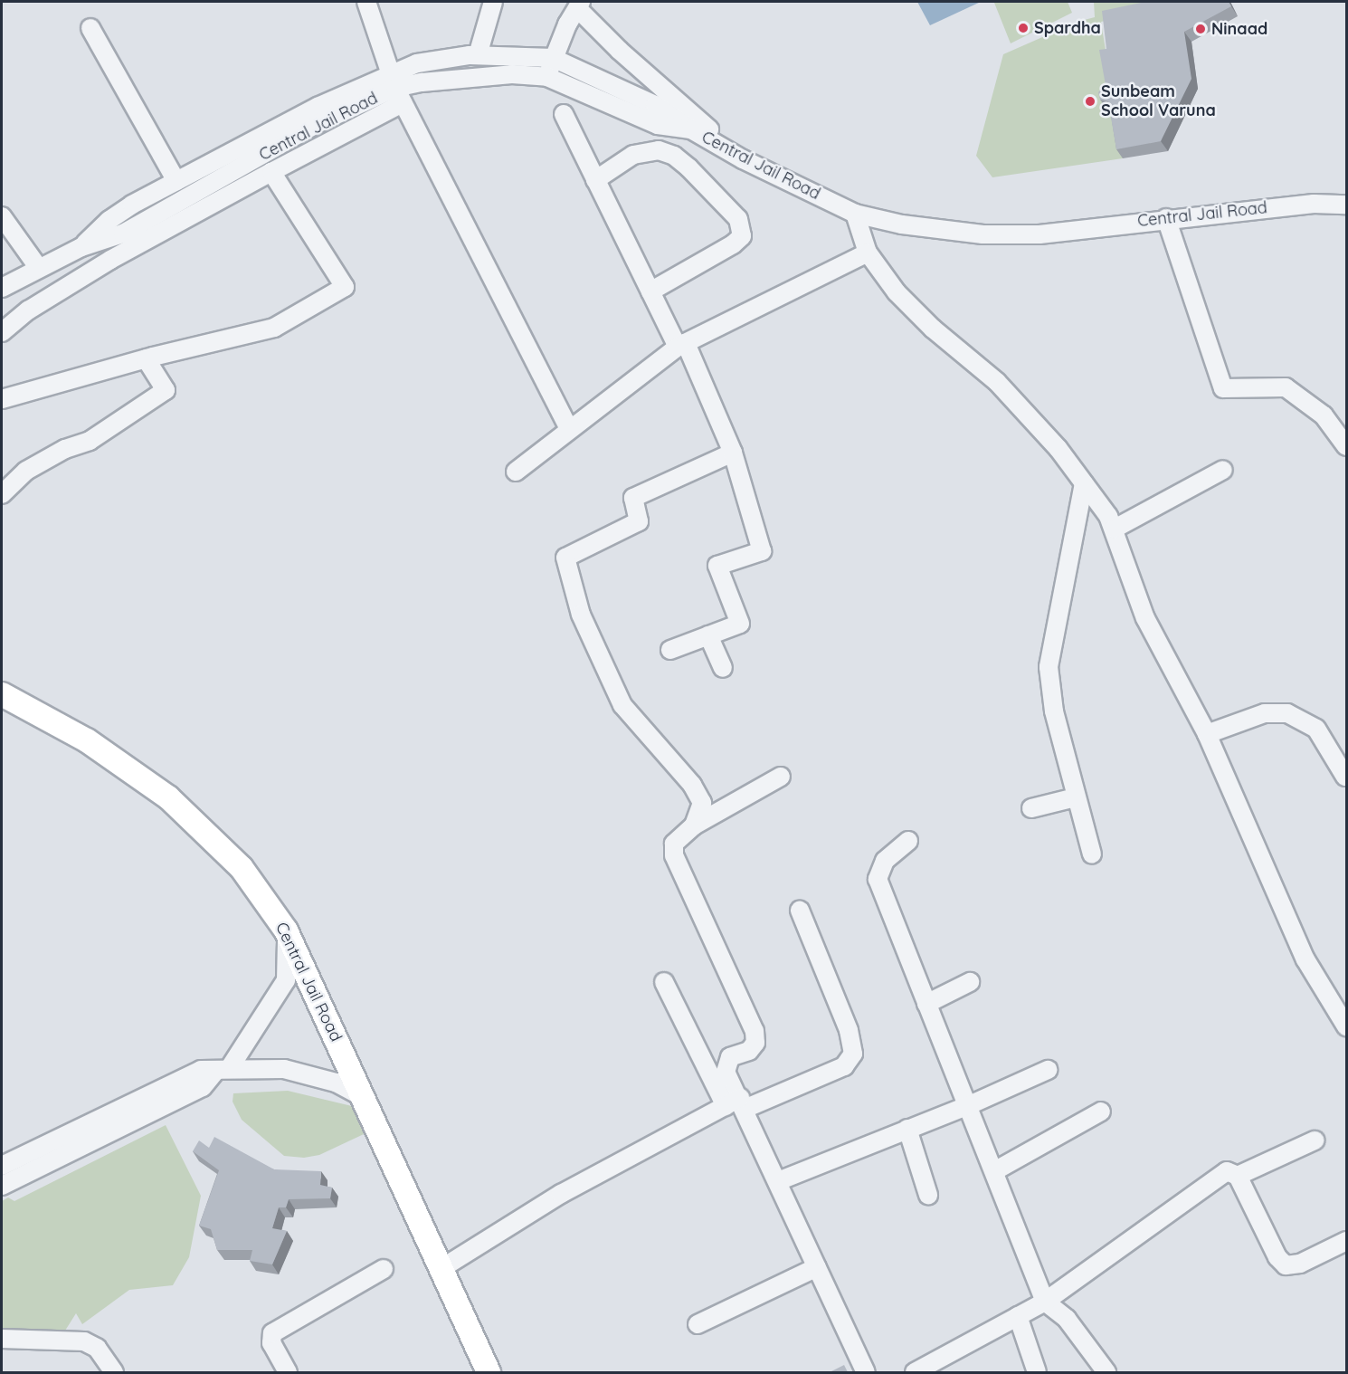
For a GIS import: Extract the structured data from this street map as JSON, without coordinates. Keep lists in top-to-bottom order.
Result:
{
  "streets": {
    "main road": ["Central Jail Road"]
  },
  "places": ["Spardha", "Ninaad", "Sunbeam School Varuna"]
}
